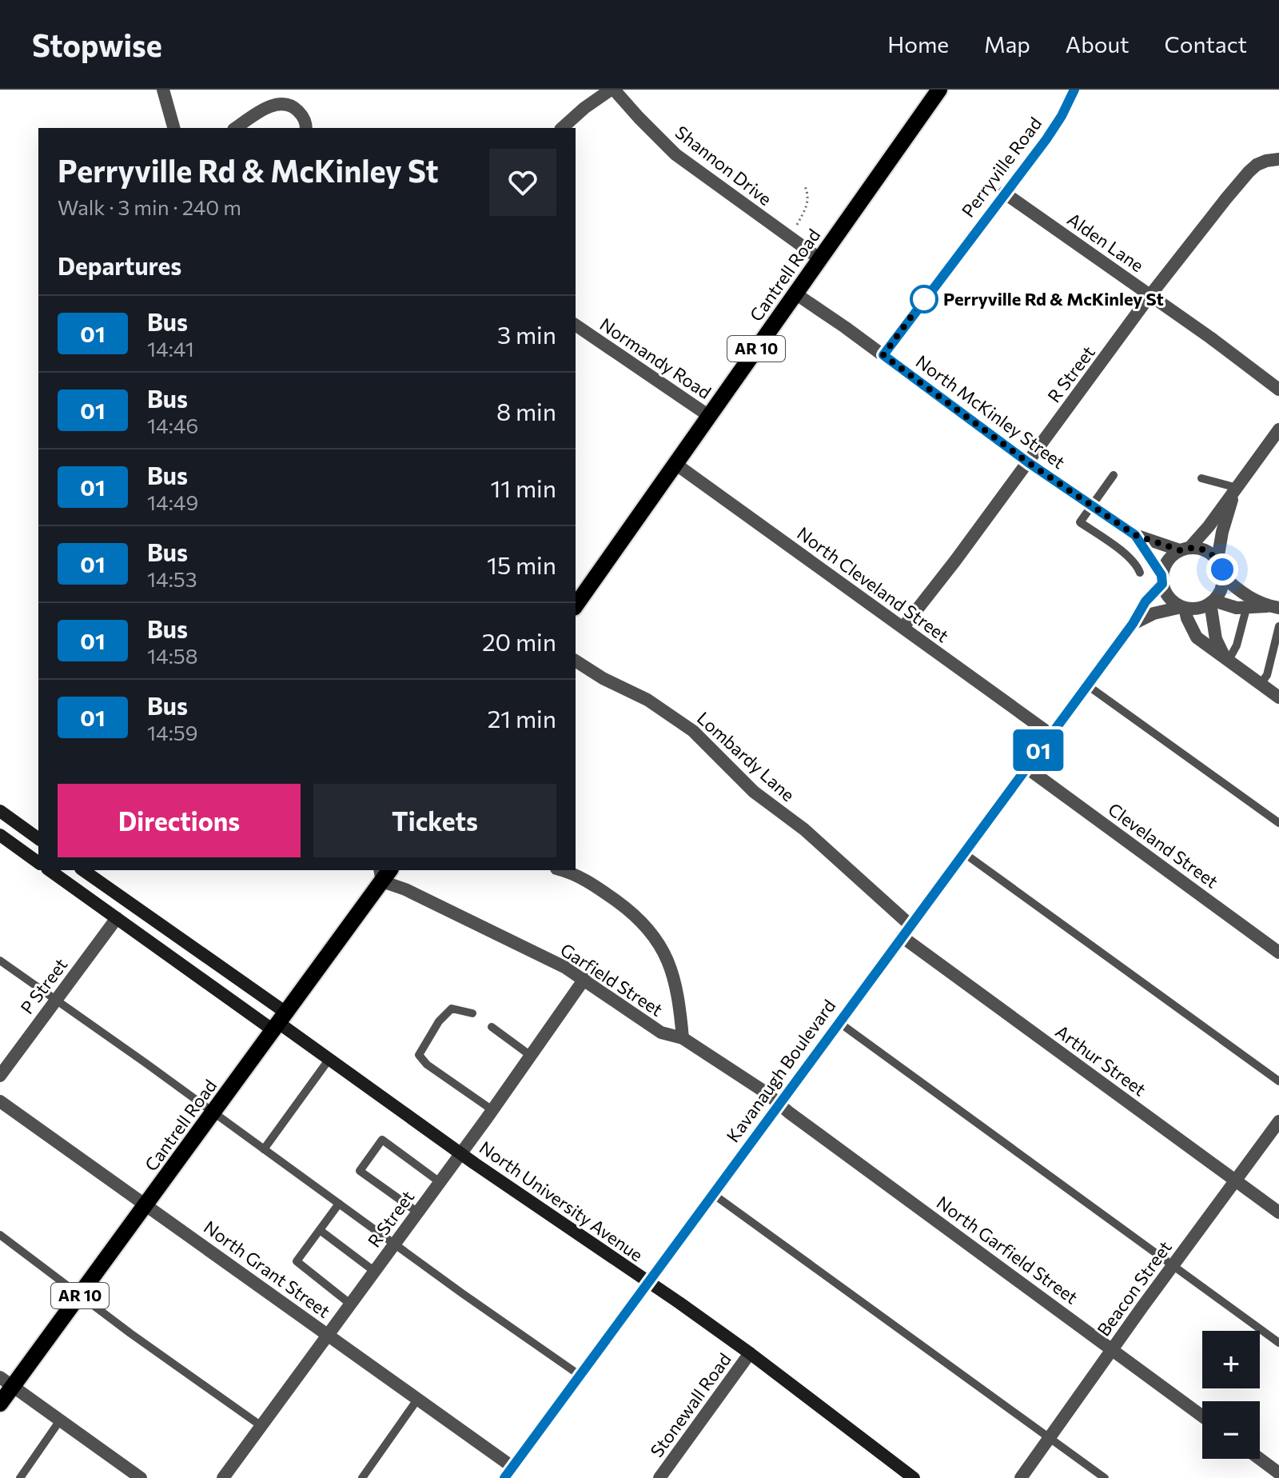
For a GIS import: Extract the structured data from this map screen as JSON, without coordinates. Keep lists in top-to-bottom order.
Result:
{
  "streets": {
    "main road": ["Cantrell Road", "AR 10"],
    "street": [
      "Shannon Drive",
      "Perryville Road",
      "Alden Lane",
      "Normandy Road",
      "R Street",
      "North McKinley Street",
      "North Cleveland Street",
      "Lombardy Lane",
      "Cleveland Street",
      "Garfield Street",
      "P Street",
      "Arthur Street",
      "Kavanaugh Boulevard",
      "North University Avenue",
      "North Garfield Street",
      "North Grant Street",
      "Beacon Street",
      "Stonewall Road"
    ]
  },
  "crossings": [
    ["Shannon Drive", "Cantrell Road"],
    ["Perryville Road", "Alden Lane"],
    ["Perryville Road", "North McKinley Street"],
    ["Alden Lane", "R Street"],
    ["Cantrell Road", "Normandy Road"],
    ["Cantrell Road", "North McKinley Street"],
    ["Cantrell Road", "North Cleveland Street"],
    ["Cantrell Road", "Garfield Street"],
    ["Cantrell Road", "North University Avenue"],
    ["Cantrell Road", "North Grant Street"],
    ["R Street", "North McKinley Street"],
    ["R Street", "North Cleveland Street"],
    ["R Street", "Garfield Street"],
    ["R Street", "North University Avenue"],
    ["R Street", "North Grant Street"],
    ["North Cleveland Street", "Kavanaugh Boulevard"],
    ["Lombardy Lane", "Kavanaugh Boulevard"],
    ["Cleveland Street", "Kavanaugh Boulevard"],
    ["Garfield Street", "Kavanaugh Boulevard"],
    ["Garfield Street", "North Garfield Street"],
    ["P Street", "North University Avenue"],
    ["Arthur Street", "Kavanaugh Boulevard"],
    ["Arthur Street", "Beacon Street"],
    ["Kavanaugh Boulevard", "North University Avenue"],
    ["Kavanaugh Boulevard", "North Garfield Street"],
    ["Kavanaugh Boulevard", "North Grant Street"],
    ["North University Avenue", "Stonewall Road"],
    ["North Garfield Street", "Beacon Street"]
  ],
  "places": ["Perryville Rd & McKinley St"],
  "lines": ["bus line 01"],
  "page": {
    "header": "Stopwise",
    "nav": [
      "Home",
      "Map",
      "About",
      "Contact"
    ],
    "on_map": "01",
    "heading": [
      ["Perryville Rd & McKinley St", "Walk · 3 min · 240 m"],
      "Departures"
    ],
    "list": [
      {
        "mark": "01",
        "name": "Bus",
        "note": "14:41",
        "value": "3 min"
      },
      {
        "mark": "01",
        "name": "Bus",
        "note": "14:46",
        "value": "8 min"
      },
      {
        "mark": "01",
        "name": "Bus",
        "note": "14:49",
        "value": "11 min"
      },
      {
        "mark": "01",
        "name": "Bus",
        "note": "14:53",
        "value": "15 min"
      },
      {
        "mark": "01",
        "name": "Bus",
        "note": "14:58",
        "value": "20 min"
      },
      {
        "mark": "01",
        "name": "Bus",
        "note": "14:59",
        "value": "21 min"
      }
    ],
    "buttons": ["Directions", "Tickets"],
    "map_buttons": ["+", "−"]
  }
}
